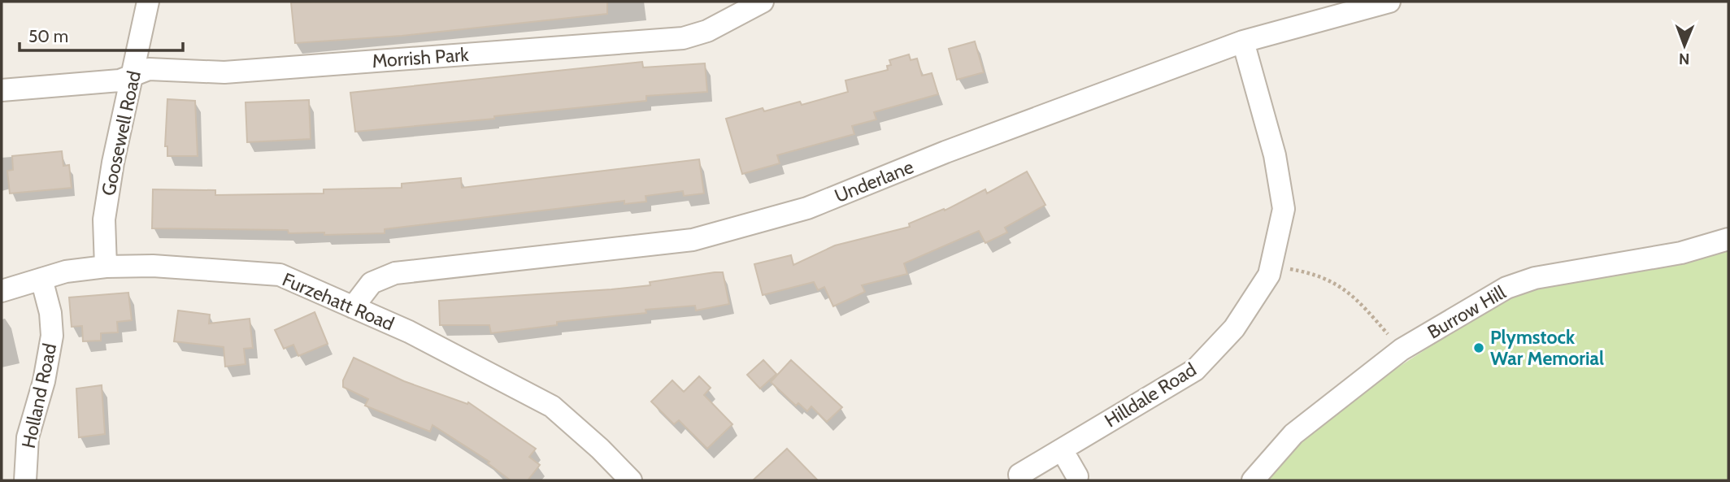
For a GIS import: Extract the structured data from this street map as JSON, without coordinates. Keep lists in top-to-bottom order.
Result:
{
  "streets": {
    "street": [
      "Morrish Park",
      "Goosewell Road",
      "Underlane",
      "Furzehatt Road",
      "Burrow Hill",
      "Hilldale Road",
      "Holland Road"
    ]
  },
  "crossings": [
    ["Morrish Park", "Goosewell Road"],
    ["Goosewell Road", "Furzehatt Road"],
    ["Underlane", "Furzehatt Road"],
    ["Underlane", "Hilldale Road"],
    ["Furzehatt Road", "Holland Road"]
  ],
  "places": ["Plymstock War Memorial"],
  "scale_bar": "50 m",
  "north": "bottom"
}
